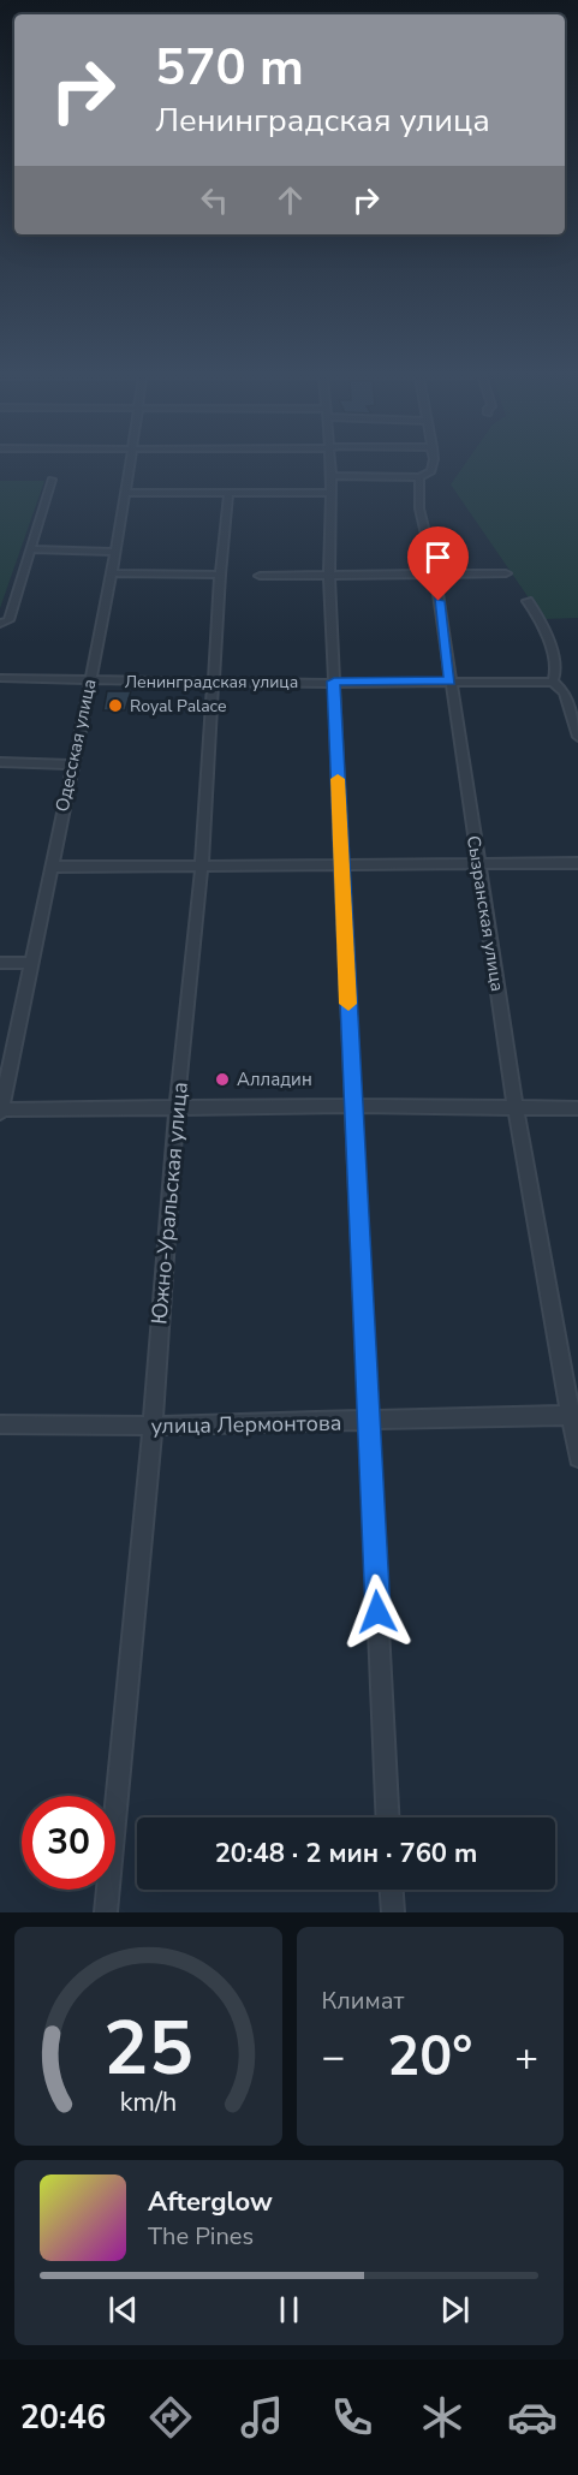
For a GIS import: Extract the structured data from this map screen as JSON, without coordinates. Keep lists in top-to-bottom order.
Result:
{
  "streets": {
    "street": [
      "Ленинградская улица",
      "Одесская улица",
      "Сызранская улица",
      "Южно-Уральская улица",
      "улица Лермонтова"
    ]
  },
  "crossings": [
    ["Ленинградская улица", "Одесская улица"],
    ["Ленинградская улица", "Сызранская улица"],
    ["Ленинградская улица", "Южно-Уральская улица"],
    ["Сызранская улица", "улица Лермонтова"],
    ["Южно-Уральская улица", "улица Лермонтова"]
  ],
  "places": ["Royal Palace", "Алладин"],
  "page": {
    "turn": ["570 m", "Ленинградская улица"],
    "limit": "30",
    "trip": "20:48 · 2 мин · 760 m",
    "tile": "Климат",
    "heat": ["−", "20°", "+"],
    "song": ["Afterglow", "The Pines"],
    "tabs": "20:46",
    "gauge": ["25", "km/h"]
  }
}
